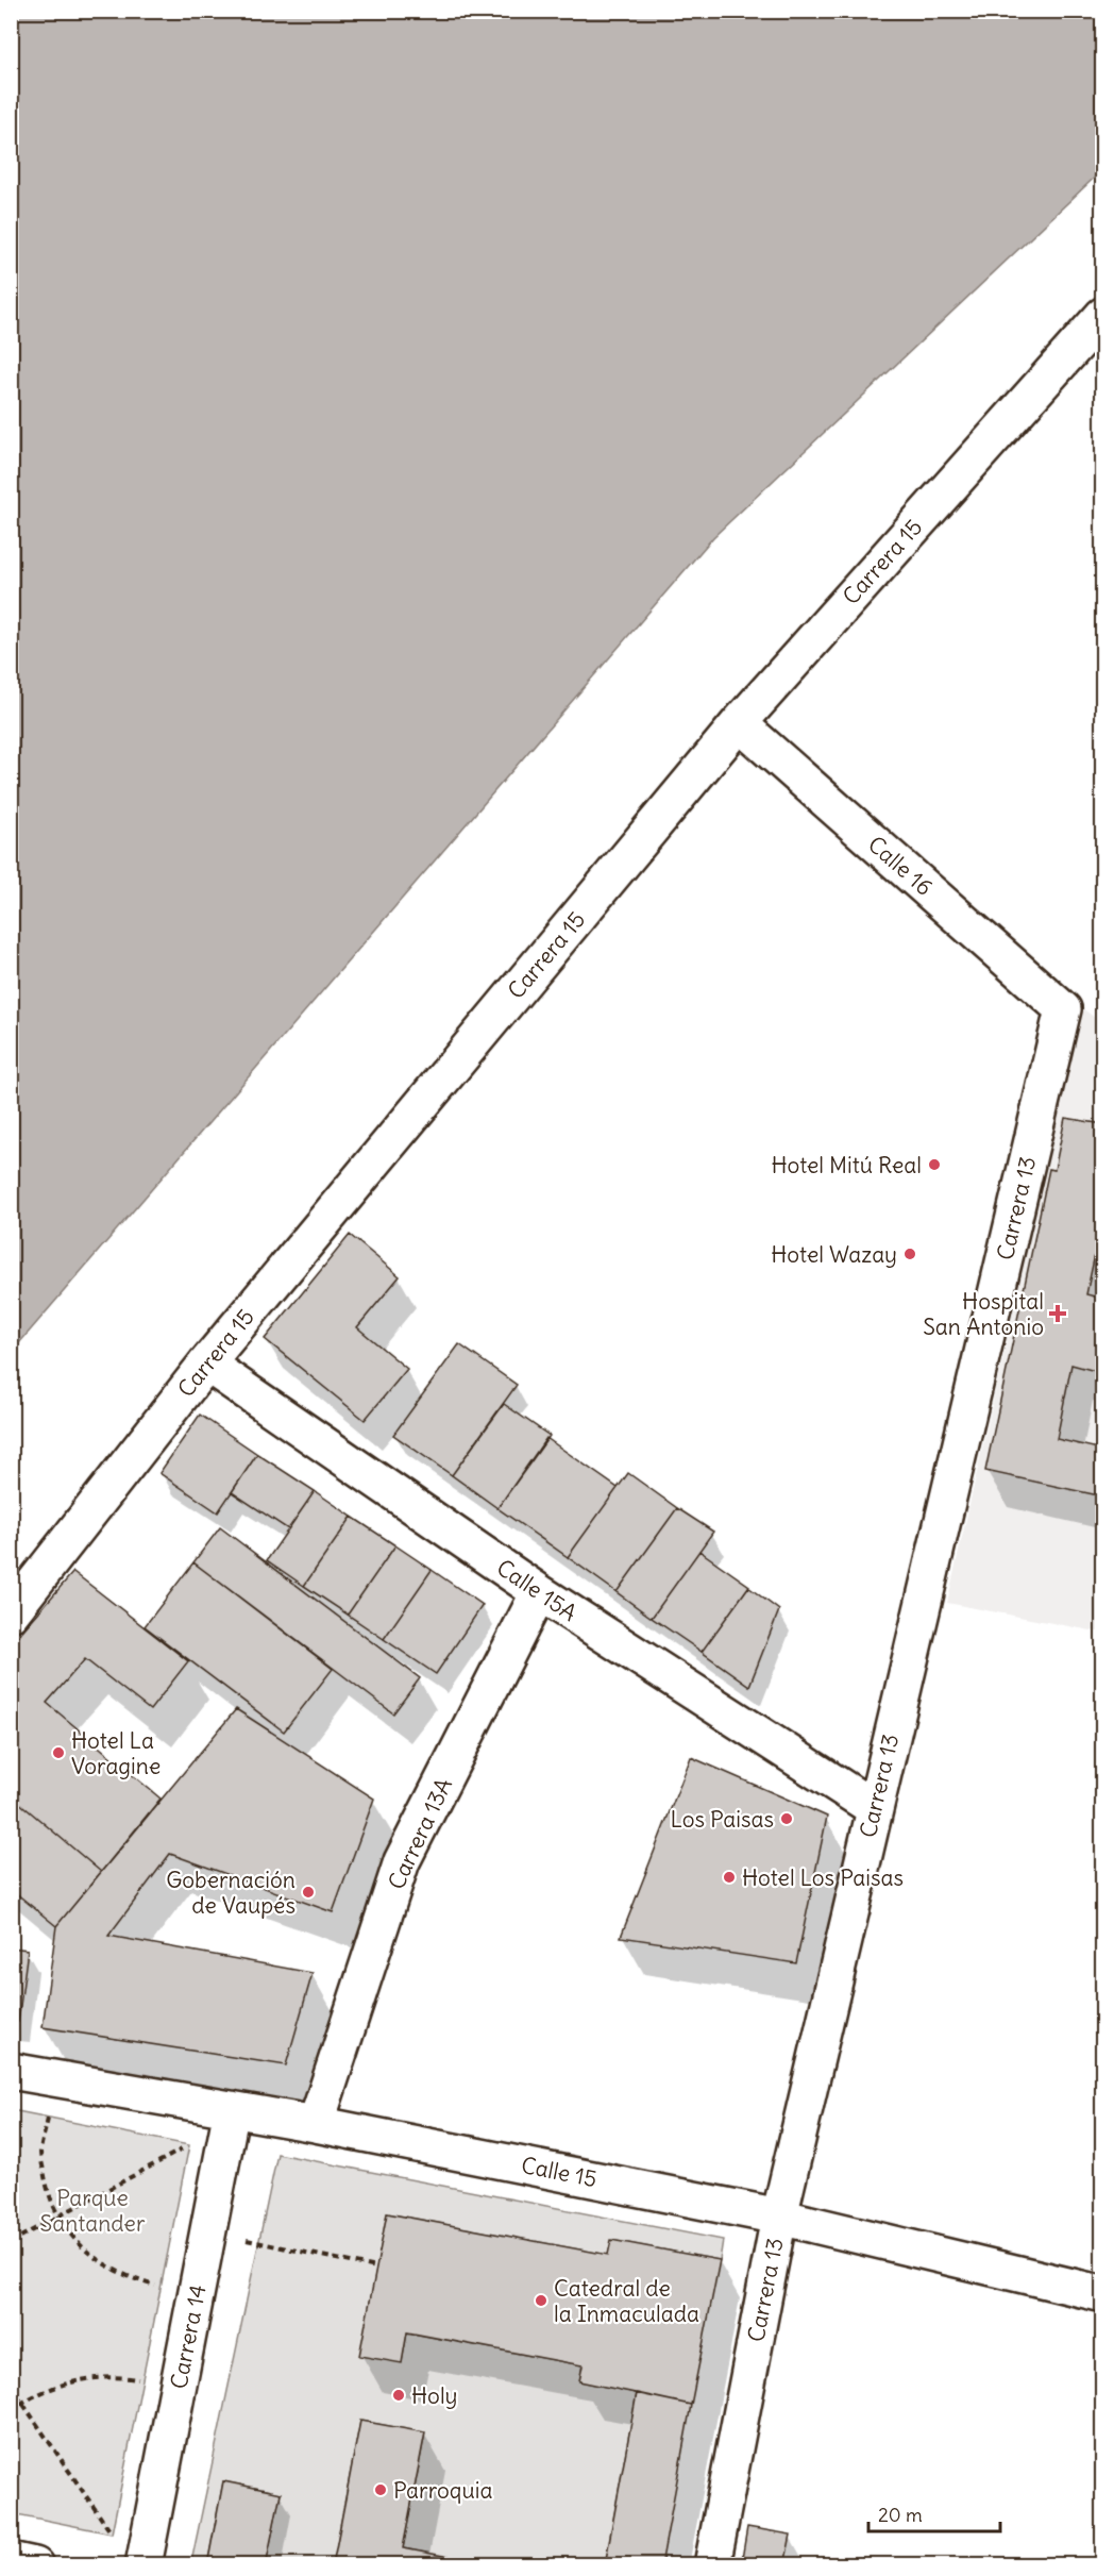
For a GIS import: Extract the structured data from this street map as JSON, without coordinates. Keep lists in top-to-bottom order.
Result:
{
  "streets": {
    "street": [
      "Carrera 15",
      "Calle 16",
      "Carrera 13",
      "Calle 15A",
      "Carrera 13A",
      "Calle 15",
      "Carrera 14"
    ]
  },
  "crossings": [
    ["Carrera 15", "Calle 16"],
    ["Carrera 15", "Calle 15A"],
    ["Calle 16", "Carrera 13"],
    ["Carrera 13", "Calle 15A"],
    ["Carrera 13", "Calle 15"],
    ["Calle 15A", "Carrera 13A"],
    ["Carrera 13A", "Calle 15"],
    ["Calle 15", "Carrera 14"]
  ],
  "parks": ["Parque Santander"],
  "places": {
    "other": [
      "Hotel Mitú Real",
      "Hotel Wazay",
      "Hotel La Voragine",
      "Los Paisas",
      "Hotel Los Paisas",
      "Gobernación de Vaupés",
      "Catedral de la Inmaculada",
      "Holy",
      "Parroquia"
    ],
    "health": ["Hospital San Antonio"]
  },
  "scale_bar": "20 m"
}
